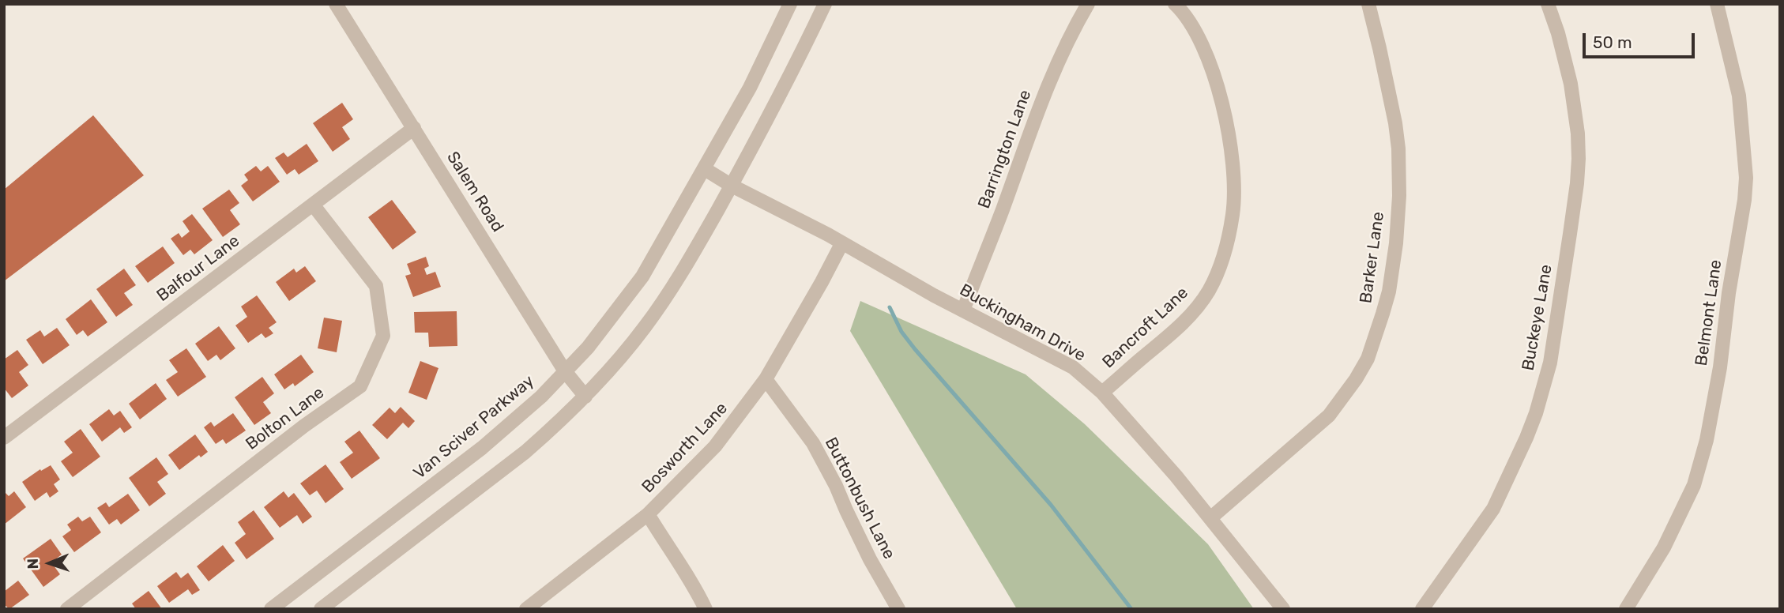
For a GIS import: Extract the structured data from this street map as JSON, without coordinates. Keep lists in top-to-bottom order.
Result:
{
  "streets": {
    "street": [
      "Barrington Lane",
      "Salem Road",
      "Barker Lane",
      "Balfour Lane",
      "Belmont Lane",
      "Buckeye Lane",
      "Buckingham Drive",
      "Bancroft Lane",
      "Bolton Lane",
      "Van Sciver Parkway",
      "Bosworth Lane",
      "Buttonbush Lane"
    ]
  },
  "crossings": [
    ["Barrington Lane", "Buckingham Drive"],
    ["Salem Road", "Balfour Lane"],
    ["Salem Road", "Van Sciver Parkway"],
    ["Barker Lane", "Buckingham Drive"],
    ["Balfour Lane", "Bolton Lane"],
    ["Buckingham Drive", "Bancroft Lane"],
    ["Buckingham Drive", "Van Sciver Parkway"],
    ["Buckingham Drive", "Bosworth Lane"],
    ["Bosworth Lane", "Buttonbush Lane"]
  ],
  "scale_bar": "50 m",
  "north": "left"
}
